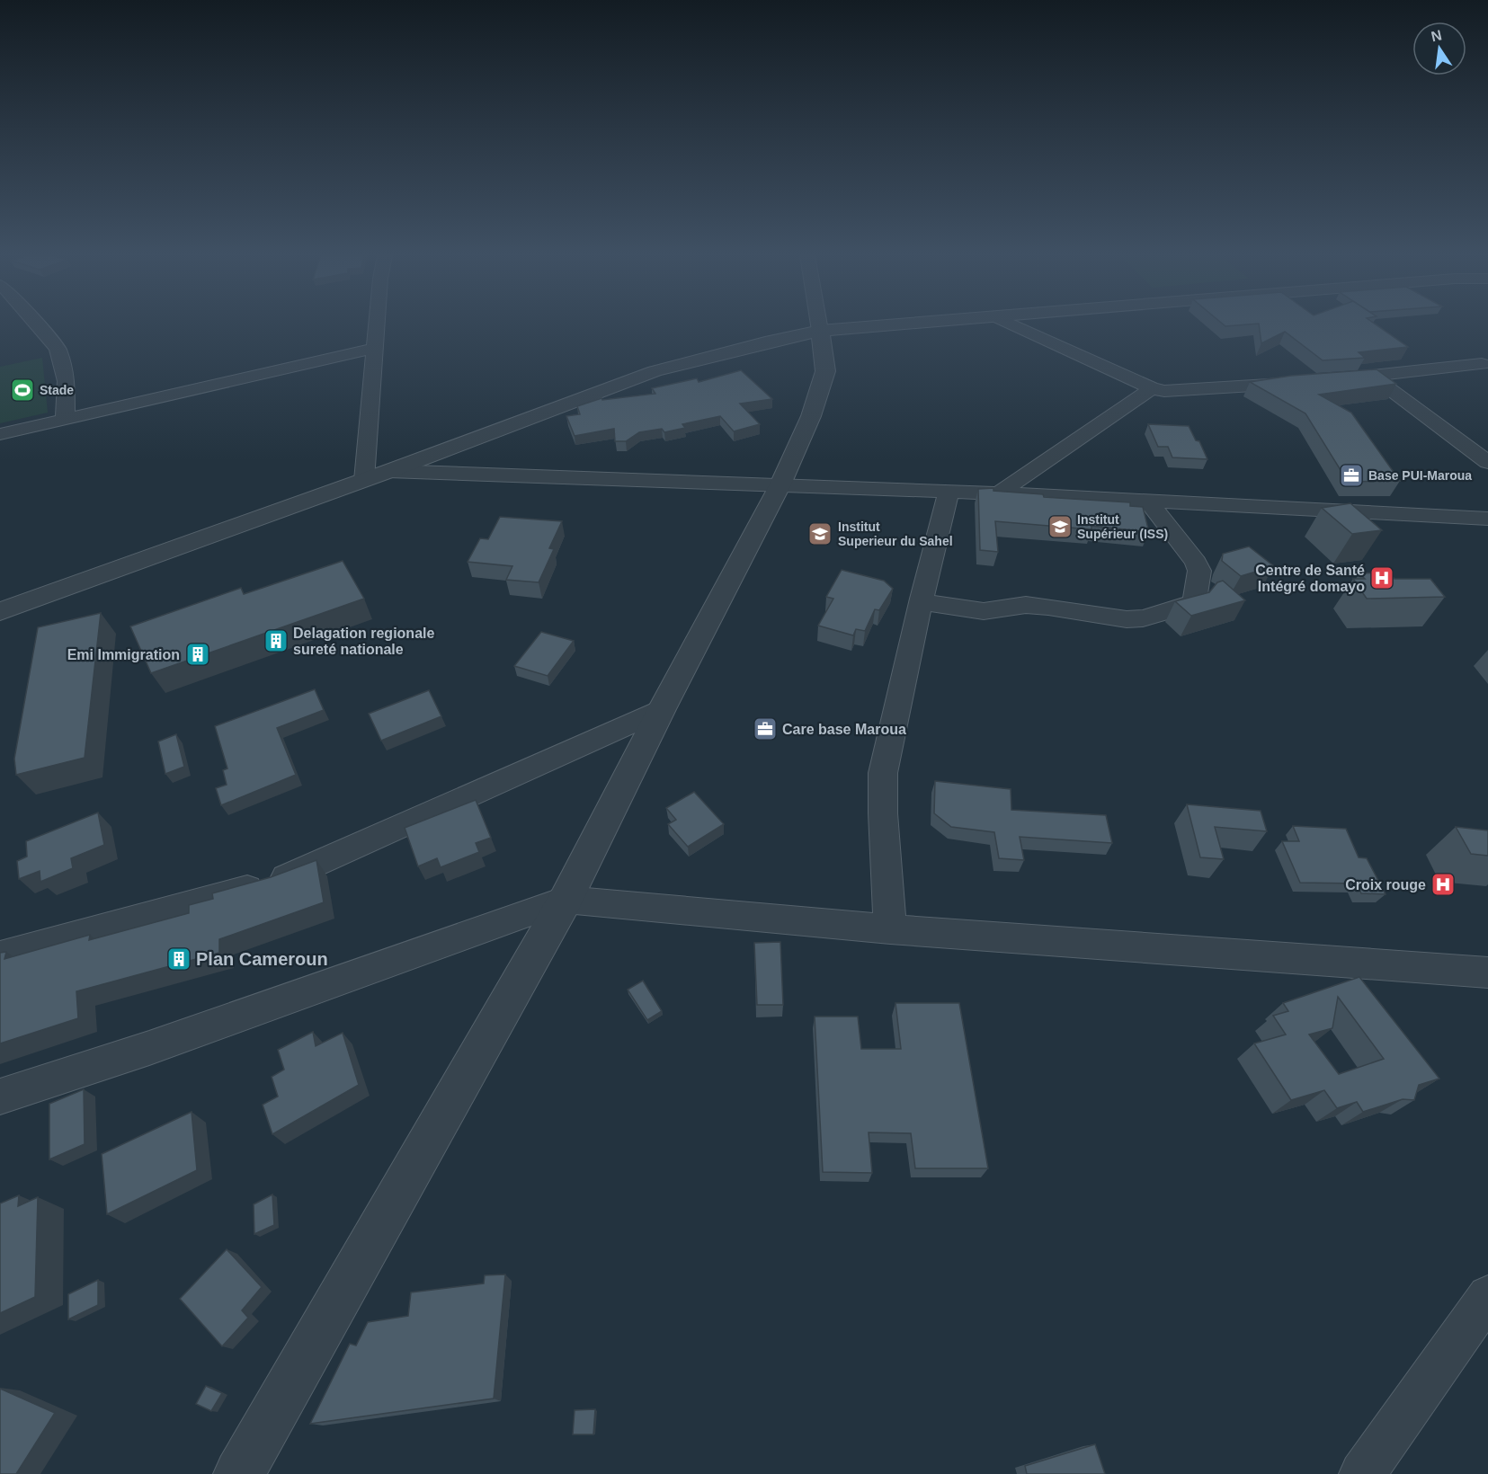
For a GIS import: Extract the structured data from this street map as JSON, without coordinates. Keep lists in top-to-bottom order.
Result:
{
  "places": {
    "sports": ["Stade"],
    "office": ["Base PUI-Maroua", "Care base Maroua"],
    "school or university": ["Institut Supérieur (ISS)", "Institut Superieur du Sahel"],
    "hospital": ["Centre de Santé Intégré domayo", "Croix rouge"],
    "building": ["Delagation regionale sureté nationale", "Emi Immigration", "Plan Cameroun"]
  },
  "north": "top"
}
